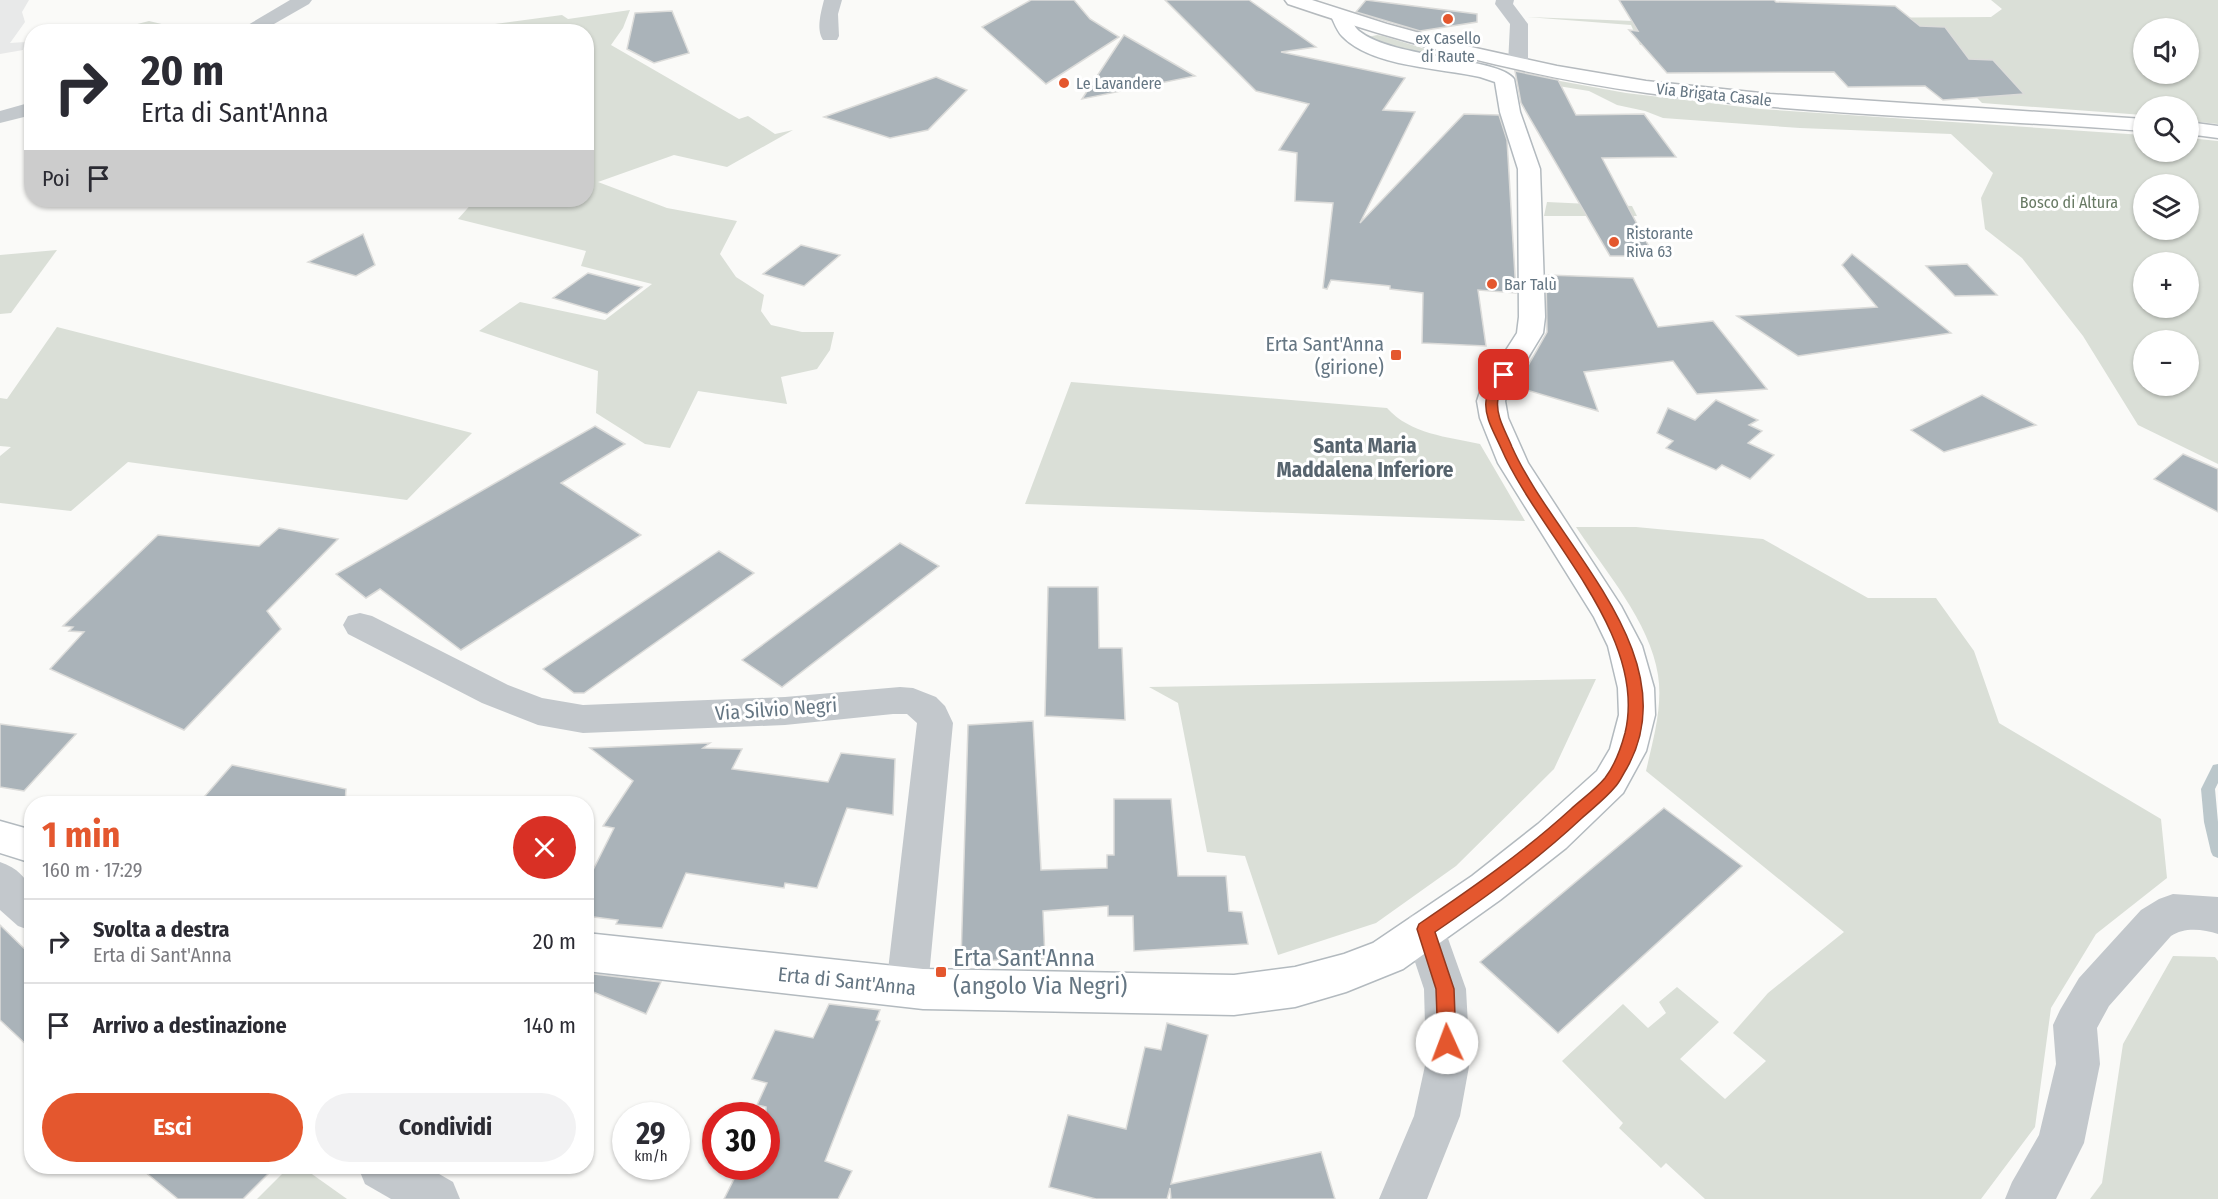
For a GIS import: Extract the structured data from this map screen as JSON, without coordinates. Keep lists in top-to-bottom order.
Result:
{
  "streets": {
    "street": ["Via Brigata Casale", "Via Silvio Negri", "Erta di Sant'Anna"]
  },
  "crossings": [
    ["Via Brigata Casale", "Erta di Sant'Anna"],
    ["Via Silvio Negri", "Erta di Sant'Anna"]
  ],
  "districts": ["Santa Maria Maddalena Inferiore"],
  "parks": ["Bosco di Altura"],
  "places": {
    "other": [
      "ex Casello di Raute",
      "Le Lavandere",
      "Ristorante Riva 63",
      "Bar Talù"
    ],
    "transit": ["Erta Sant'Anna (girione)", "Erta Sant'Anna (angolo Via Negri)"]
  },
  "page": {
    "map_buttons": ["+", "−"],
    "turn": ["20 m", "Erta di Sant'Anna"],
    "then": "Poi",
    "heading": ["1 min", "160 m · 17:29"],
    "list": [
      {
        "name": "Svolta a destra",
        "note": "Erta di Sant'Anna",
        "value": "20 m"
      },
      {
        "name": "Arrivo a destinazione",
        "value": "140 m"
      }
    ],
    "buttons": ["Esci", "Condividi"],
    "speed": "29 km/h",
    "limit": "30"
  }
}
